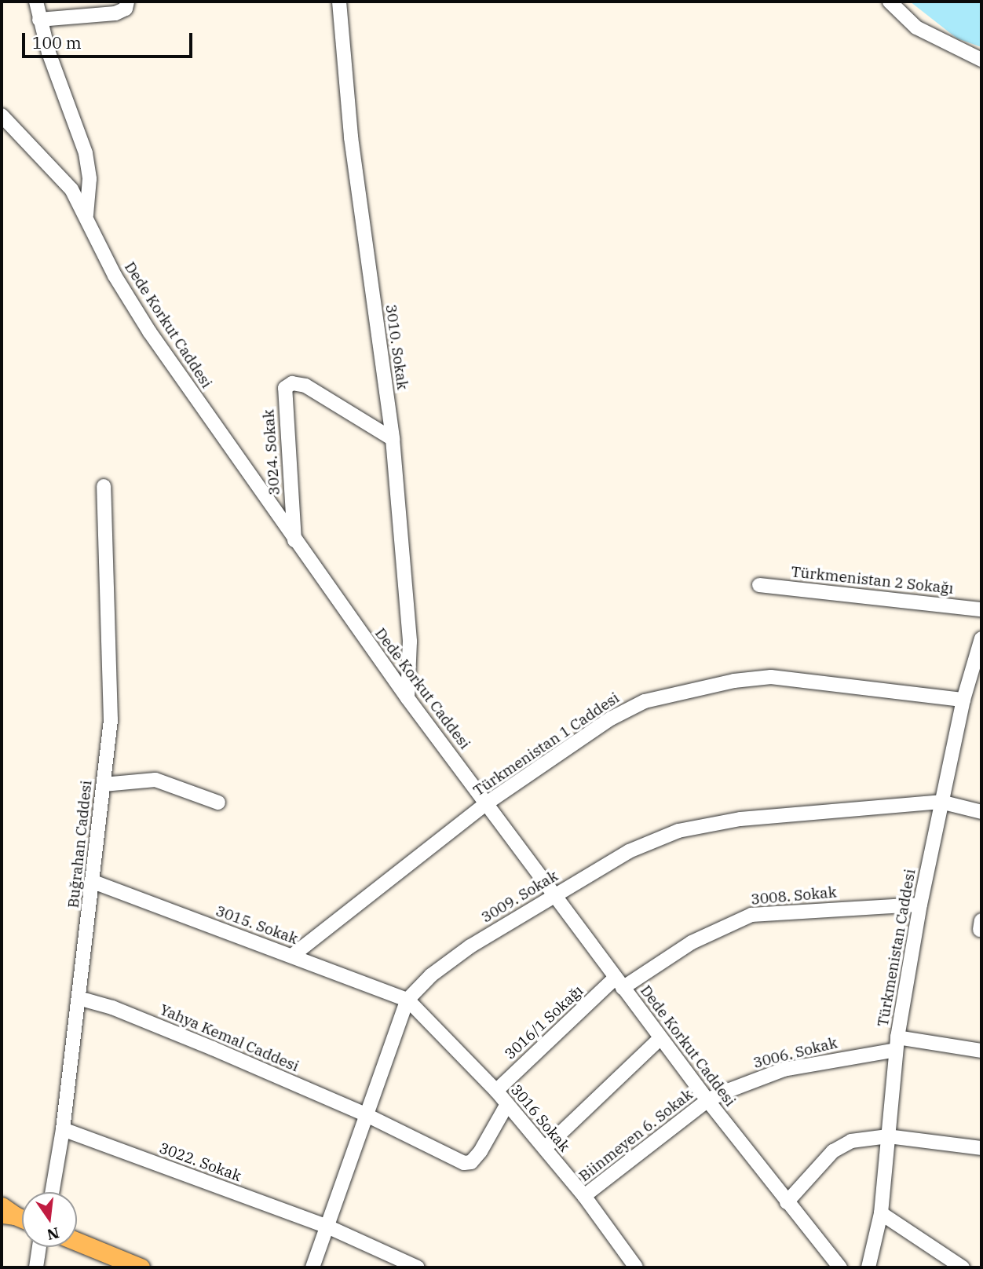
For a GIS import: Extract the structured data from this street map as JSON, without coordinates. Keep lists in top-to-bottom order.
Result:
{
  "streets": {
    "street": [
      "Dede Korkut Caddesi",
      "3010. Sokak",
      "3024. Sokak",
      "Türkmenistan 2 Sokağı",
      "Türkmenistan 1 Caddesi",
      "Buğrahan Caddesi",
      "3008. Sokak",
      "3009. Sokak",
      "3015. Sokak",
      "Türkmenistan Caddesi",
      "3016/1 Sokağı",
      "Yahya Kemal Caddesi",
      "3006. Sokak",
      "3016 Sokak",
      "Biinmeyen 6. Sokak",
      "3022. Sokak"
    ]
  },
  "crossings": [
    ["Dede Korkut Caddesi", "3010. Sokak"],
    ["Dede Korkut Caddesi", "3024. Sokak"],
    ["Dede Korkut Caddesi", "Türkmenistan 1 Caddesi"],
    ["Dede Korkut Caddesi", "3008. Sokak"],
    ["Dede Korkut Caddesi", "3009. Sokak"],
    ["Dede Korkut Caddesi", "3016/1 Sokağı"],
    ["Dede Korkut Caddesi", "3006. Sokak"],
    ["Dede Korkut Caddesi", "Biinmeyen 6. Sokak"],
    ["3010. Sokak", "3024. Sokak"],
    ["Türkmenistan 1 Caddesi", "3015. Sokak"],
    ["Türkmenistan 1 Caddesi", "Türkmenistan Caddesi"],
    ["Buğrahan Caddesi", "3015. Sokak"],
    ["Buğrahan Caddesi", "Yahya Kemal Caddesi"],
    ["Buğrahan Caddesi", "3022. Sokak"],
    ["3008. Sokak", "Türkmenistan Caddesi"],
    ["3008. Sokak", "3016/1 Sokağı"],
    ["3009. Sokak", "3015. Sokak"],
    ["3009. Sokak", "Türkmenistan Caddesi"],
    ["3009. Sokak", "Yahya Kemal Caddesi"],
    ["3009. Sokak", "3016 Sokak"],
    ["3009. Sokak", "3022. Sokak"],
    ["3015. Sokak", "3016 Sokak"],
    ["Türkmenistan Caddesi", "3006. Sokak"],
    ["3016/1 Sokağı", "3016 Sokak"],
    ["Yahya Kemal Caddesi", "3016 Sokak"],
    ["3006. Sokak", "Biinmeyen 6. Sokak"],
    ["3016 Sokak", "Biinmeyen 6. Sokak"]
  ],
  "scale_bar": "100 m",
  "north": "bottom"
}
